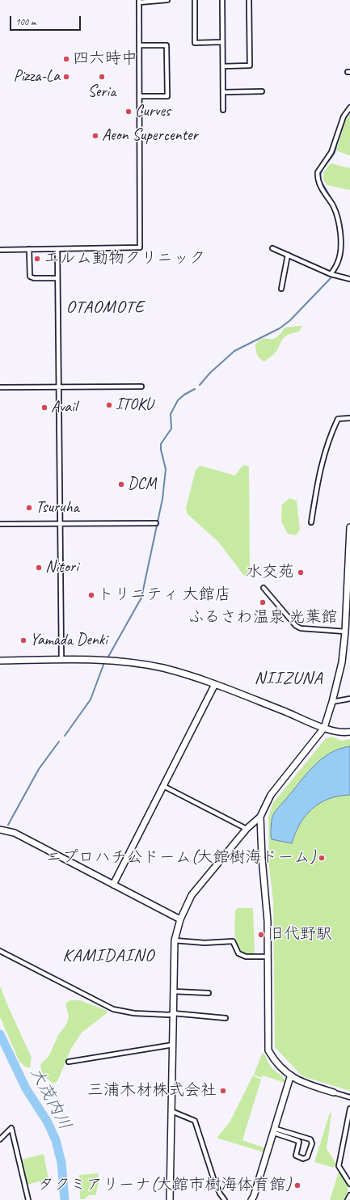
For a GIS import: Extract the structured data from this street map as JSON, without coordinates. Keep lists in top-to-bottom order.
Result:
{
  "districts": ["OTAOMOTE", "NIIZUNA", "KAMIDAINO"],
  "water": ["大茂内川"],
  "places": [
    "四六時中",
    "Pizza-La",
    "Seria",
    "Curves",
    "Aeon Supercenter",
    "エルム動物クリニック",
    "ITOKU",
    "Avail",
    "DCM",
    "Tsuruha",
    "Nitori",
    "水交苑",
    "トリニティ 大館店",
    "ふるさわ温泉 光葉館",
    "Yamada Denki",
    "ニプロハチ公ドーム(大館樹海ドーム)",
    "旧代野駅",
    "三浦木材株式会社",
    "タクミアリーナ(大館市樹海体育館)"
  ],
  "scale_bar": "100 m"
}
